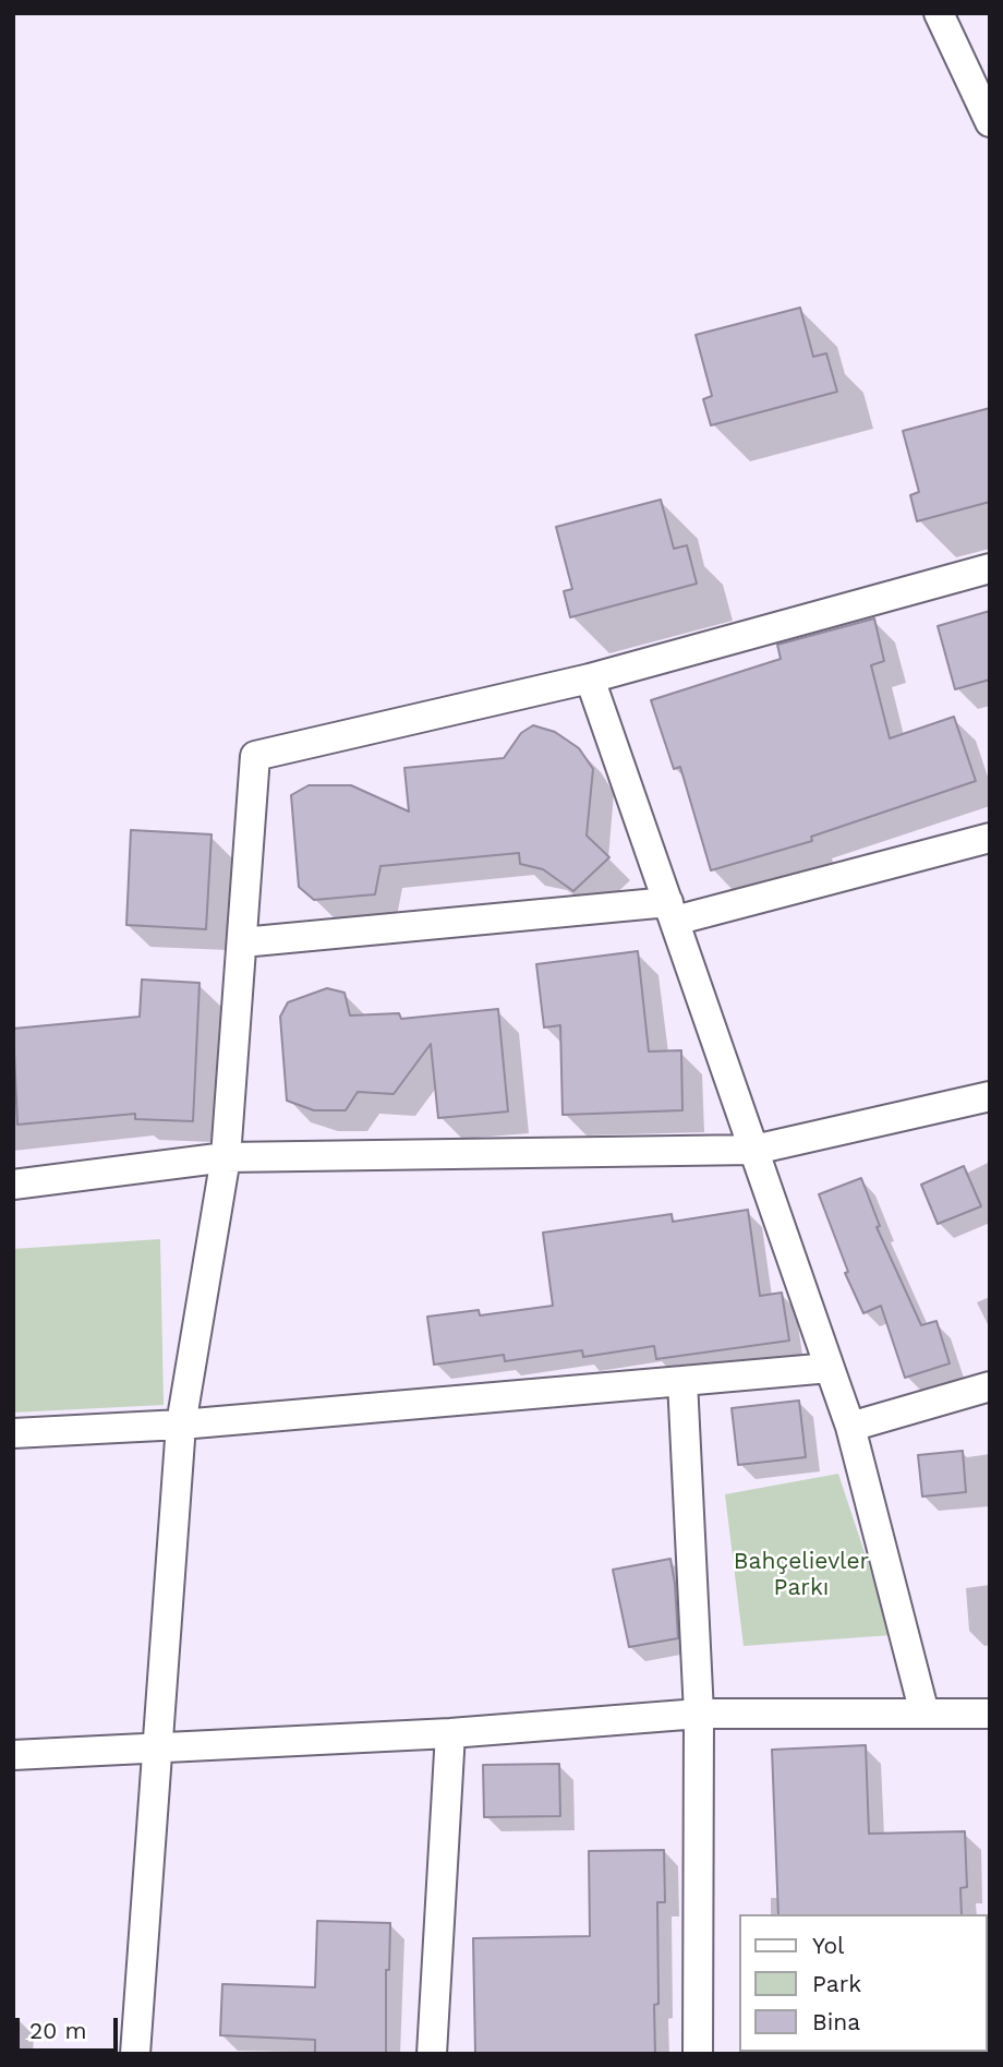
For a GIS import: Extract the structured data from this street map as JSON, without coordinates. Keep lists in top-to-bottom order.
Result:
{
  "parks": ["Bahçelievler Parkı"],
  "legend": ["Yol", "Park", "Bina"],
  "scale_bar": "20 m"
}
